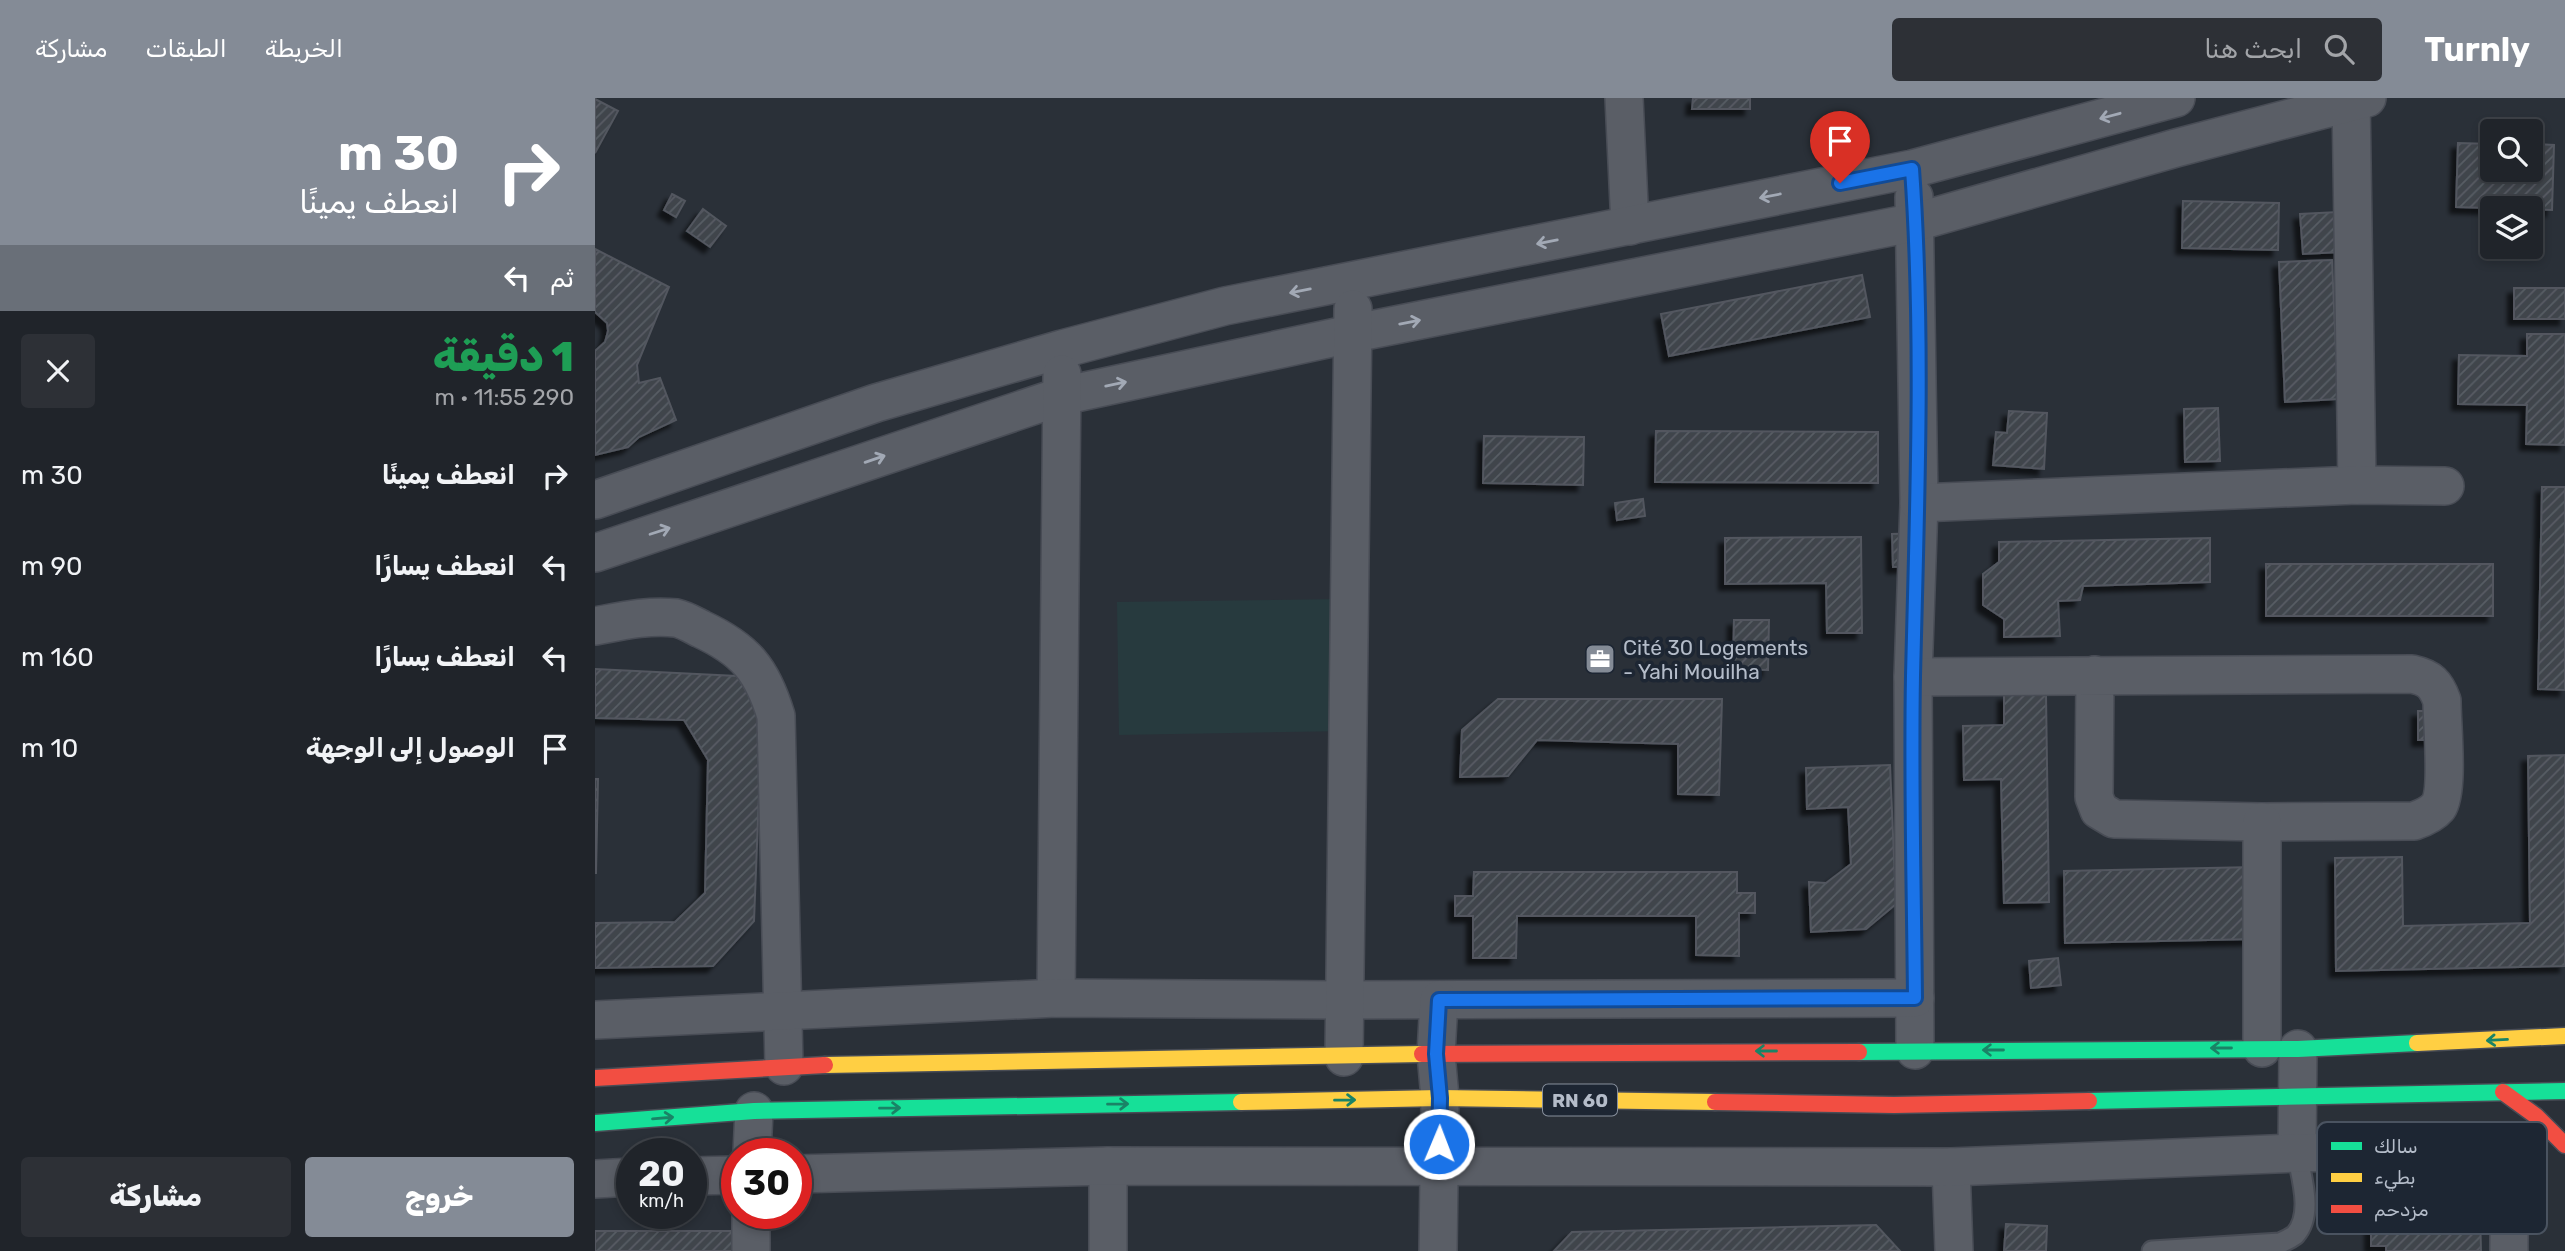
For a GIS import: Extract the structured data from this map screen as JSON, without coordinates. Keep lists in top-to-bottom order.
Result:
{
  "streets": {
    "main road": ["RN 60"]
  },
  "places": {
    "office": ["Cité 30 Logements - Yahi Mouilha"]
  },
  "legend": ["سالك", "بطيء", "مزدحم"],
  "page": {
    "header": "Turnly",
    "search": "ابحث هنا",
    "nav": ["الخريطة", "الطبقات", "مشاركة"],
    "turn": ["30 m", "انعطف يمينًا"],
    "then": "ثم",
    "heading": ["1 دقيقة", "290 m · 11:55"],
    "list": [
      {
        "name": "انعطف يمينًا",
        "value": "30 m"
      },
      {
        "name": "انعطف يسارًا",
        "value": "90 m"
      },
      {
        "name": "انعطف يسارًا",
        "value": "160 m"
      },
      {
        "name": "الوصول إلى الوجهة",
        "value": "10 m"
      }
    ],
    "speed": "20 km/h",
    "limit": "30",
    "buttons": ["خروج", "مشاركة"]
  }
}
